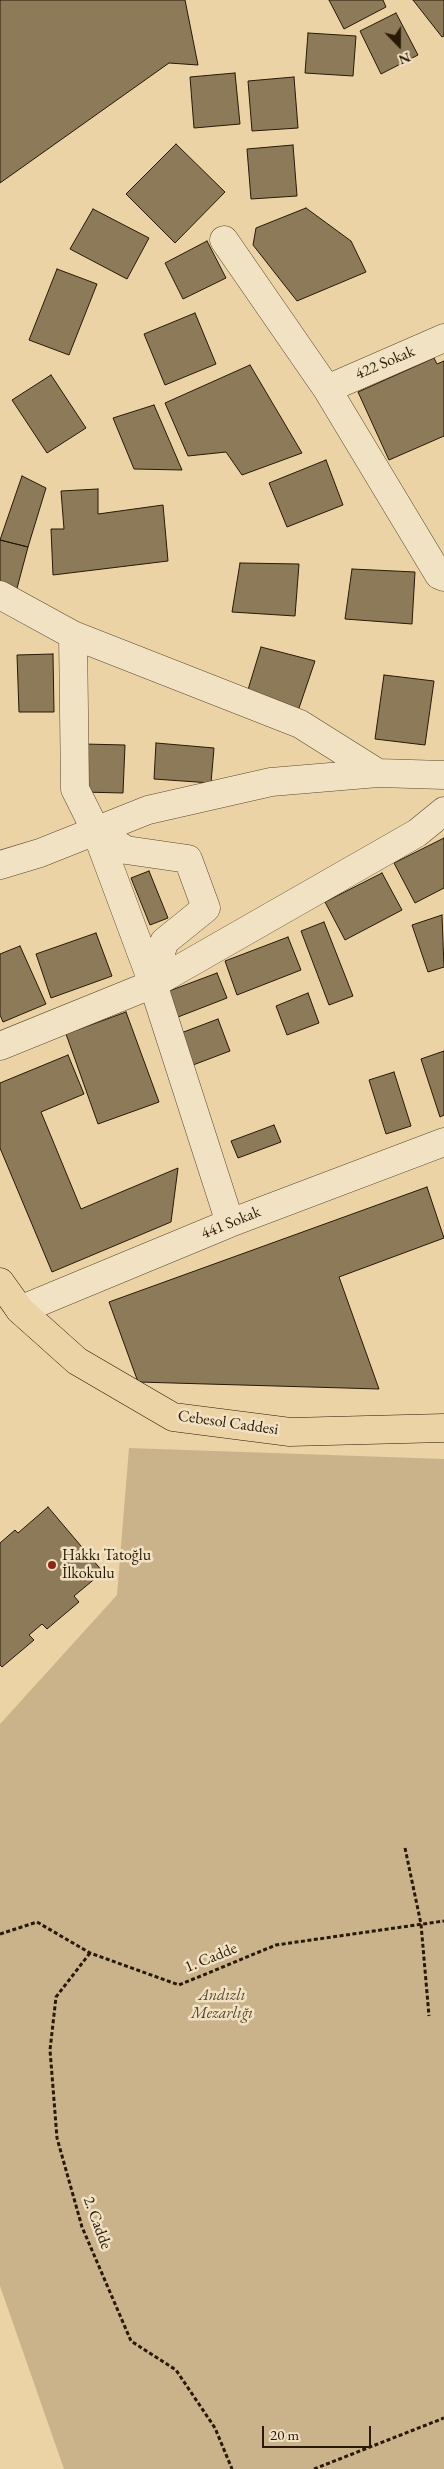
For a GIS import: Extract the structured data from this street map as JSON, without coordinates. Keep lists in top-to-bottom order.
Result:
{
  "streets": {
    "main road": ["Cebesol Caddesi"],
    "street": ["422 Sokak", "441 Sokak"],
    "path": ["1. Cadde", "2. Cadde"]
  },
  "crossings": [
    ["441 Sokak", "Cebesol Caddesi"],
    ["1. Cadde", "2. Cadde"]
  ],
  "parks": ["Andızlı Mezarlığı"],
  "places": ["Hakkı Tatoğlu İlkokulu"],
  "scale_bar": "20 m",
  "north": "bottom"
}
